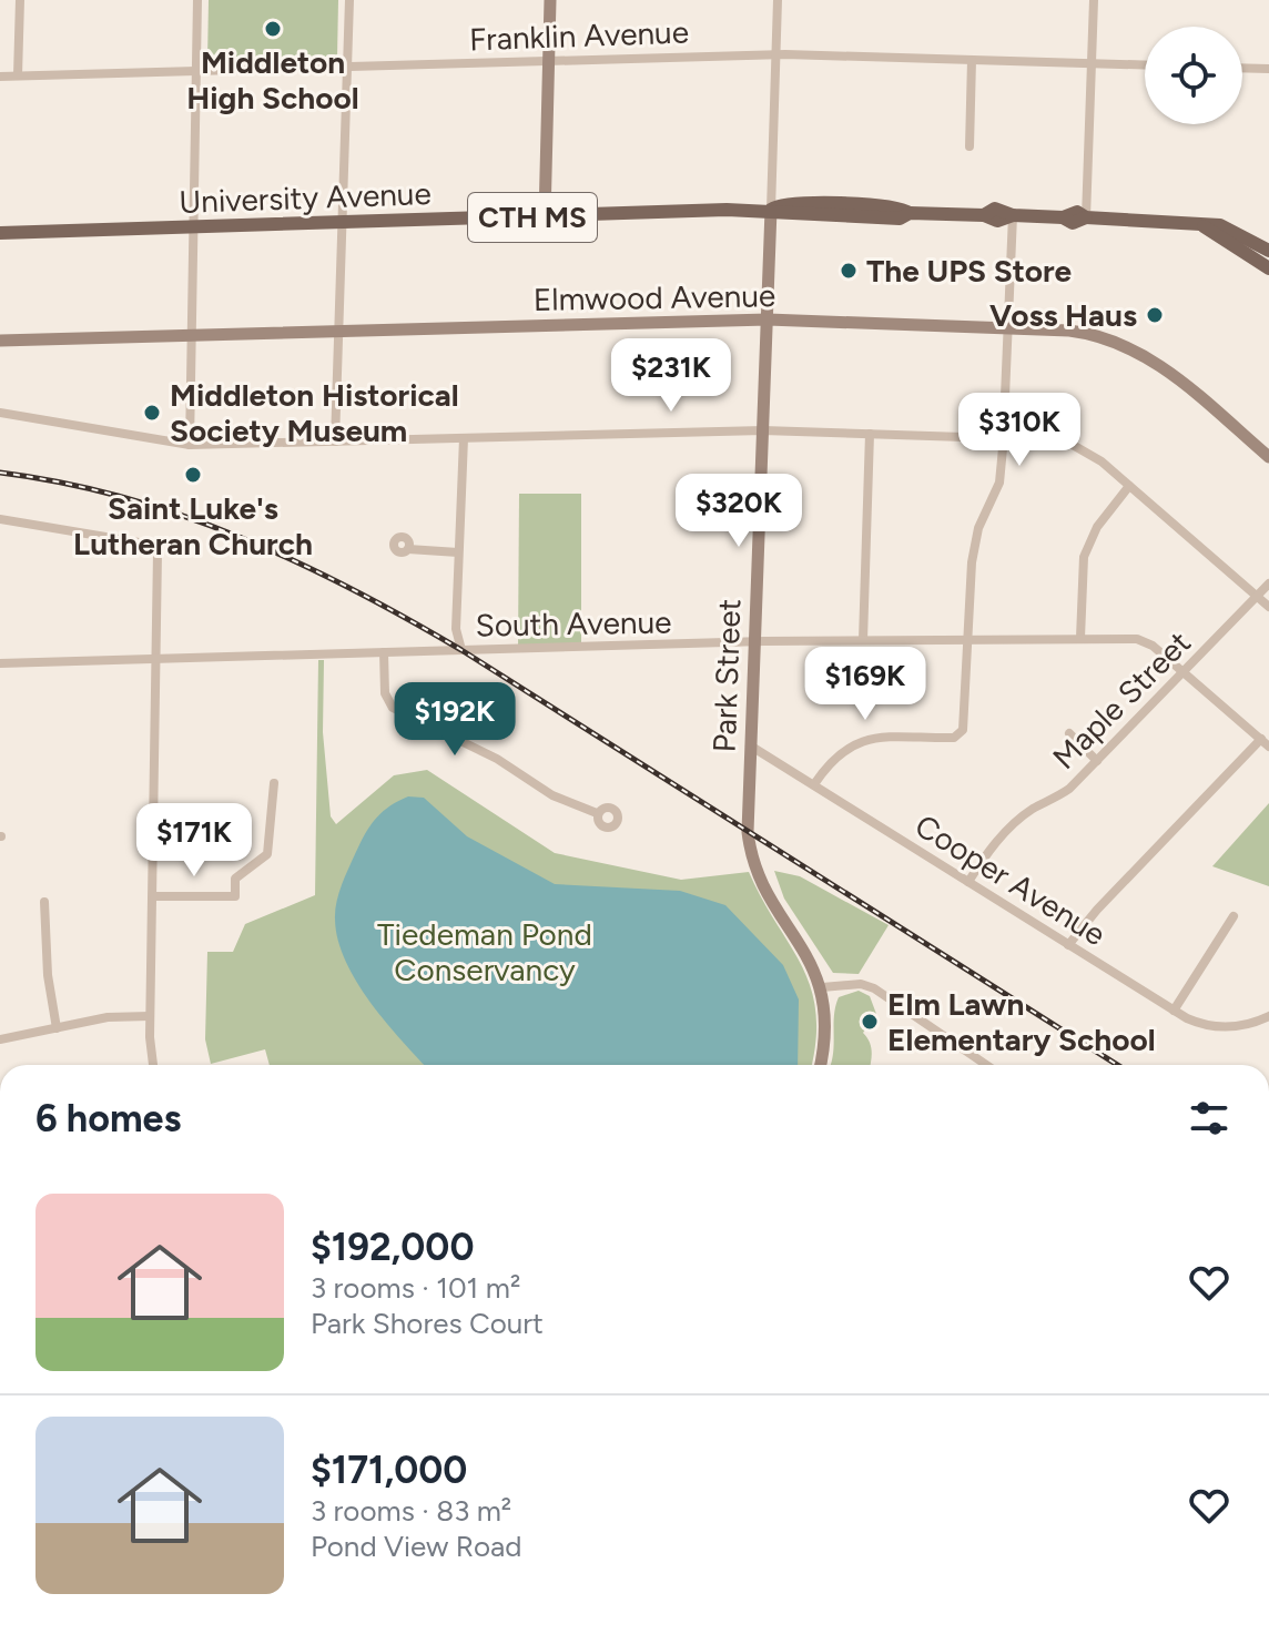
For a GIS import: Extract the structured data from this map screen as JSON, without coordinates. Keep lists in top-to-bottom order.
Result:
{
  "streets": {
    "main road": ["University Avenue", "CTH MS"],
    "street": [
      "Franklin Avenue",
      "Elmwood Avenue",
      "South Avenue",
      "Park Street",
      "Maple Street",
      "Cooper Avenue"
    ]
  },
  "crossings": [
    ["Franklin Avenue", "Park Street"],
    ["University Avenue", "Park Street"],
    ["Elmwood Avenue", "Park Street"],
    ["South Avenue", "Park Street"],
    ["South Avenue", "Maple Street"],
    ["Park Street", "Cooper Avenue"],
    ["Maple Street", "Cooper Avenue"]
  ],
  "parks": ["Tiedeman Pond Conservancy"],
  "places": [
    "Middleton High School",
    "The UPS Store",
    "Voss Haus",
    "Middleton Historical Society Museum",
    "Saint Luke's Lutheran Church",
    "Elm Lawn Elementary School"
  ],
  "page": {
    "price": [
      "$231K",
      "$310K",
      "$320K",
      "$169K",
      "$192K",
      "$171K"
    ],
    "heading": "6 homes",
    "list": [
      {
        "name": "$192,000",
        "note": "3 rooms · 101 m² · Park Shores Court"
      },
      {
        "name": "$171,000",
        "note": "3 rooms · 83 m² · Pond View Road"
      }
    ]
  }
}
